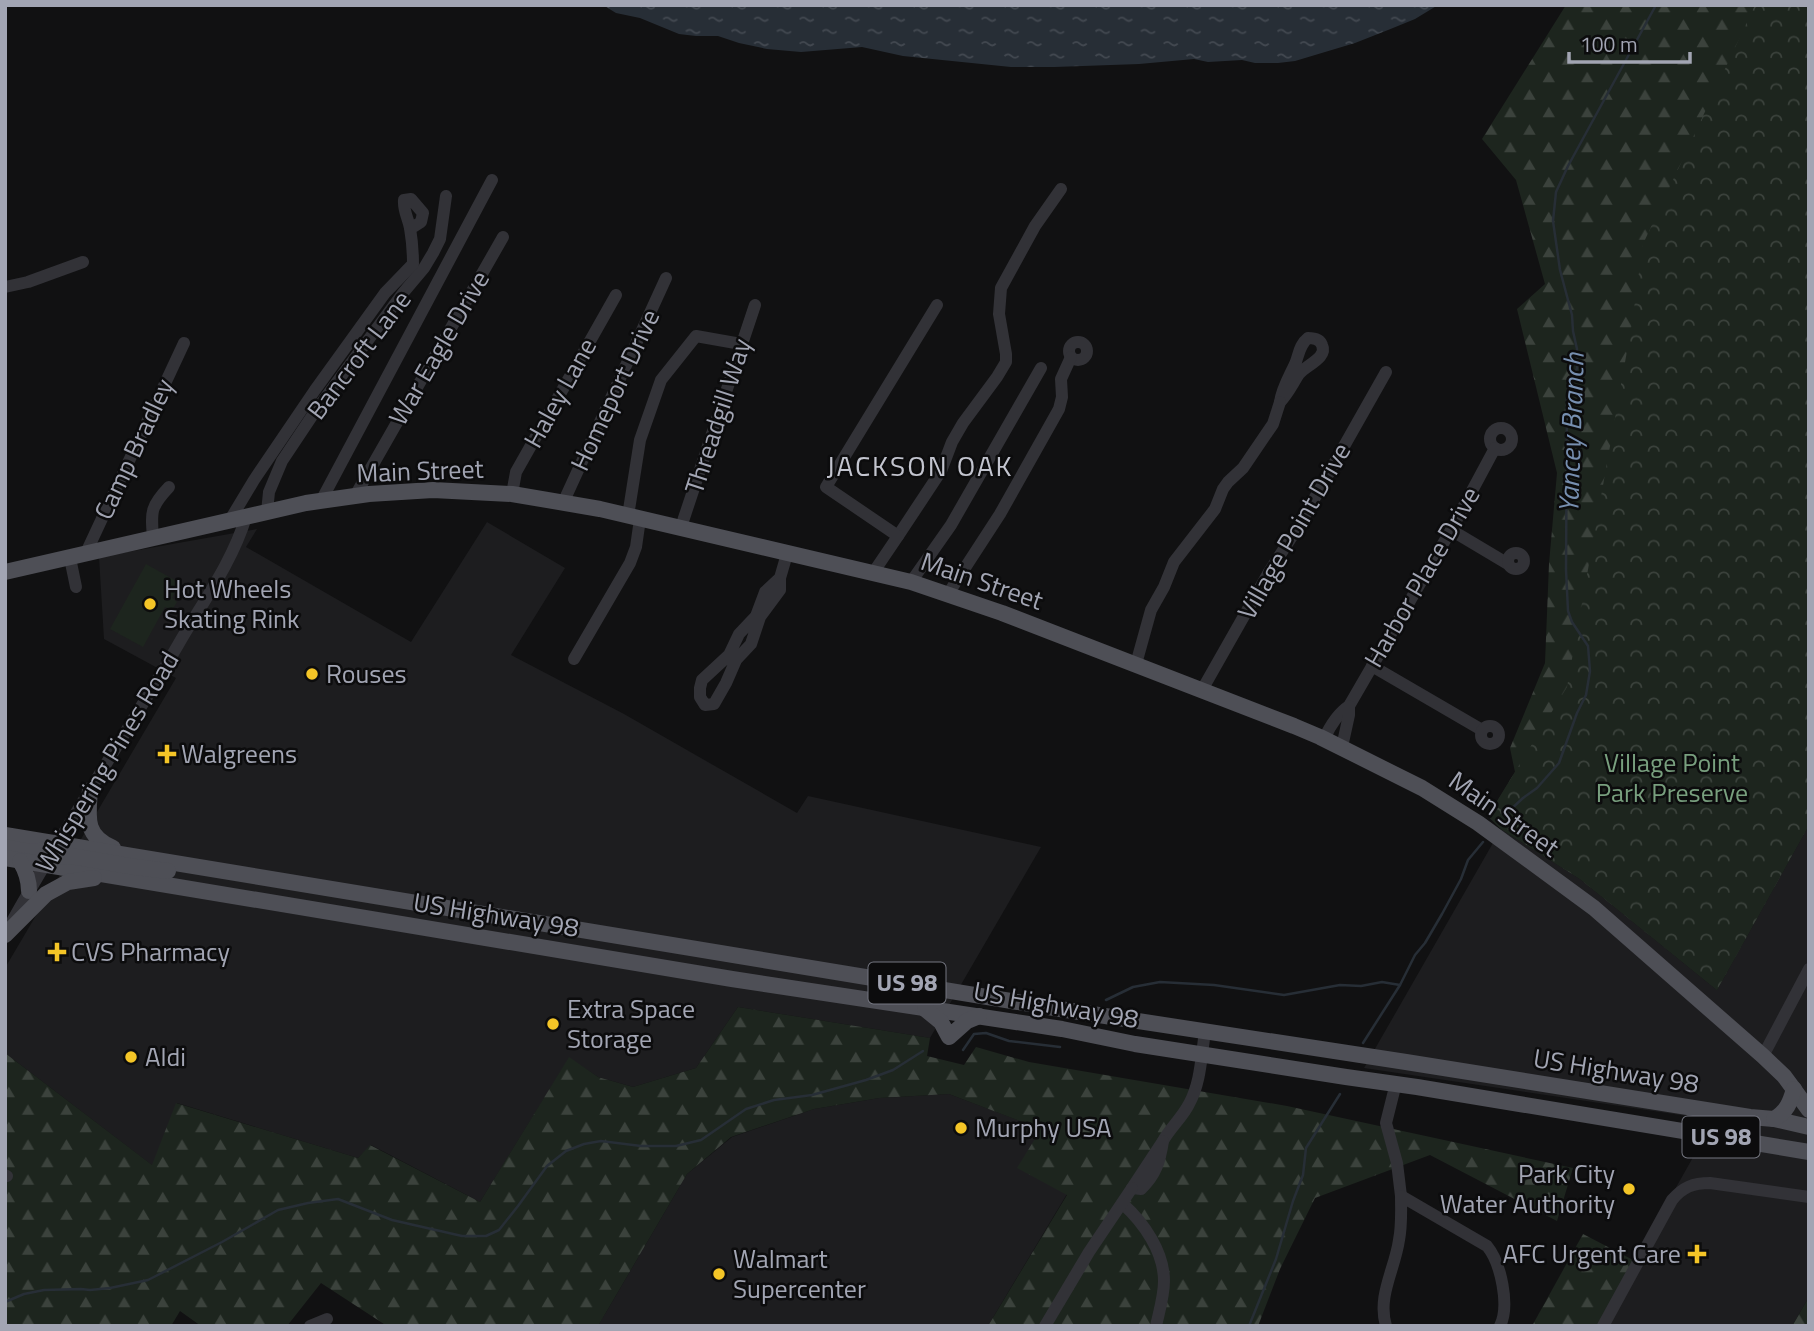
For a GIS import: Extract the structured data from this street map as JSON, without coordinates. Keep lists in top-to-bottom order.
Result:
{
  "streets": {
    "main road": ["Main Street", "US Highway 98", "US 98"],
    "street": [
      "War Eagle Drive",
      "Bancroft Lane",
      "Homeport Drive",
      "Haley Lane",
      "Threadgill Way",
      "Camp Bradley",
      "Village Point Drive",
      "Harbor Place Drive",
      "Whispering Pines Road"
    ]
  },
  "crossings": [
    ["War Eagle Drive", "Main Street"],
    ["Bancroft Lane", "Main Street"],
    ["Homeport Drive", "Main Street"],
    ["Haley Lane", "Main Street"],
    ["Threadgill Way", "Main Street"],
    ["Camp Bradley", "Main Street"],
    ["Main Street", "Village Point Drive"],
    ["Main Street", "Harbor Place Drive"],
    ["Main Street", "Whispering Pines Road"],
    ["Whispering Pines Road", "US Highway 98"]
  ],
  "districts": ["JACKSON OAK"],
  "water": ["Yancey Branch"],
  "parks": ["Village Point Park Preserve"],
  "places": {
    "other": [
      "Hot Wheels Skating Rink",
      "Rouses",
      "Extra Space Storage",
      "Aldi",
      "Murphy USA",
      "Park City Water Authority",
      "Walmart Supercenter"
    ],
    "health": ["Walgreens", "CVS Pharmacy", "AFC Urgent Care"]
  },
  "scale_bar": "100 m"
}
